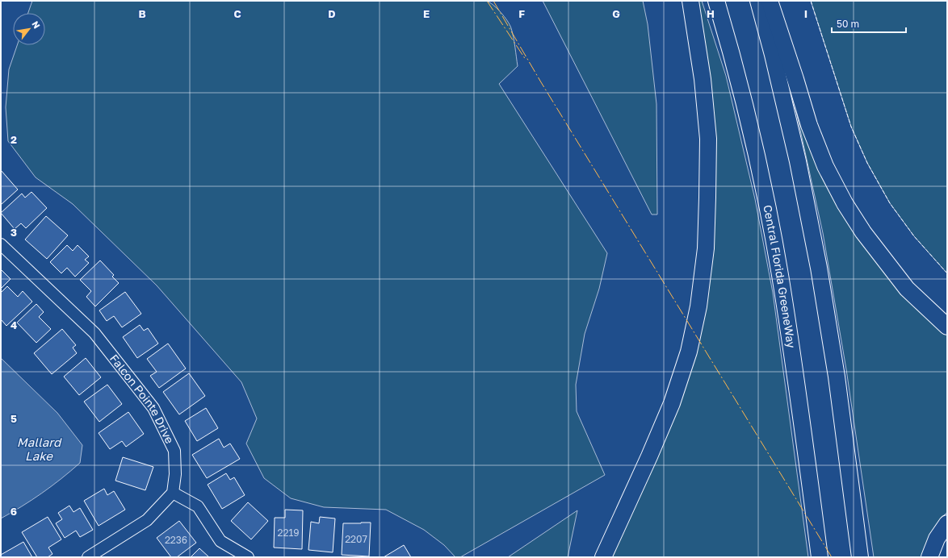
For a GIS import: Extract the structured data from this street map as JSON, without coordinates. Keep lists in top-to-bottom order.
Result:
{
  "streets": {
    "highway": ["Central Florida GreeneWay"],
    "street": ["Falcon Pointe Drive"]
  },
  "water": ["Mallard Lake"],
  "house_numbers": ["2219", "2207", "2236"],
  "scale_bar": "50 m",
  "north": "top right",
  "grid": {
    "columns": [
      "B",
      "C",
      "D",
      "E",
      "F",
      "G",
      "H",
      "I"
    ],
    "rows": [
      "2",
      "3",
      "4",
      "5",
      "6"
    ]
  }
}
